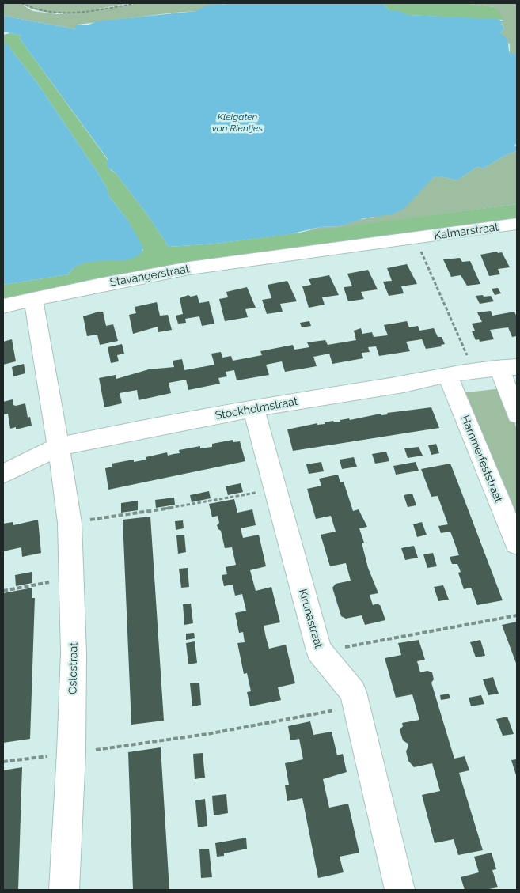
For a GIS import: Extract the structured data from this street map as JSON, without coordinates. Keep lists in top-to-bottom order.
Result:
{
  "streets": {
    "street": [
      "Kalmarstraat",
      "Stavangerstraat",
      "Stockholmstraat",
      "Hammerfeststraat",
      "Kirunastraat",
      "Oslostraat"
    ]
  },
  "crossings": [
    ["Kalmarstraat", "Stavangerstraat"],
    ["Stockholmstraat", "Hammerfeststraat"],
    ["Stockholmstraat", "Kirunastraat"],
    ["Stockholmstraat", "Oslostraat"]
  ],
  "water": ["Kleigaten van Rientjes"]
}
